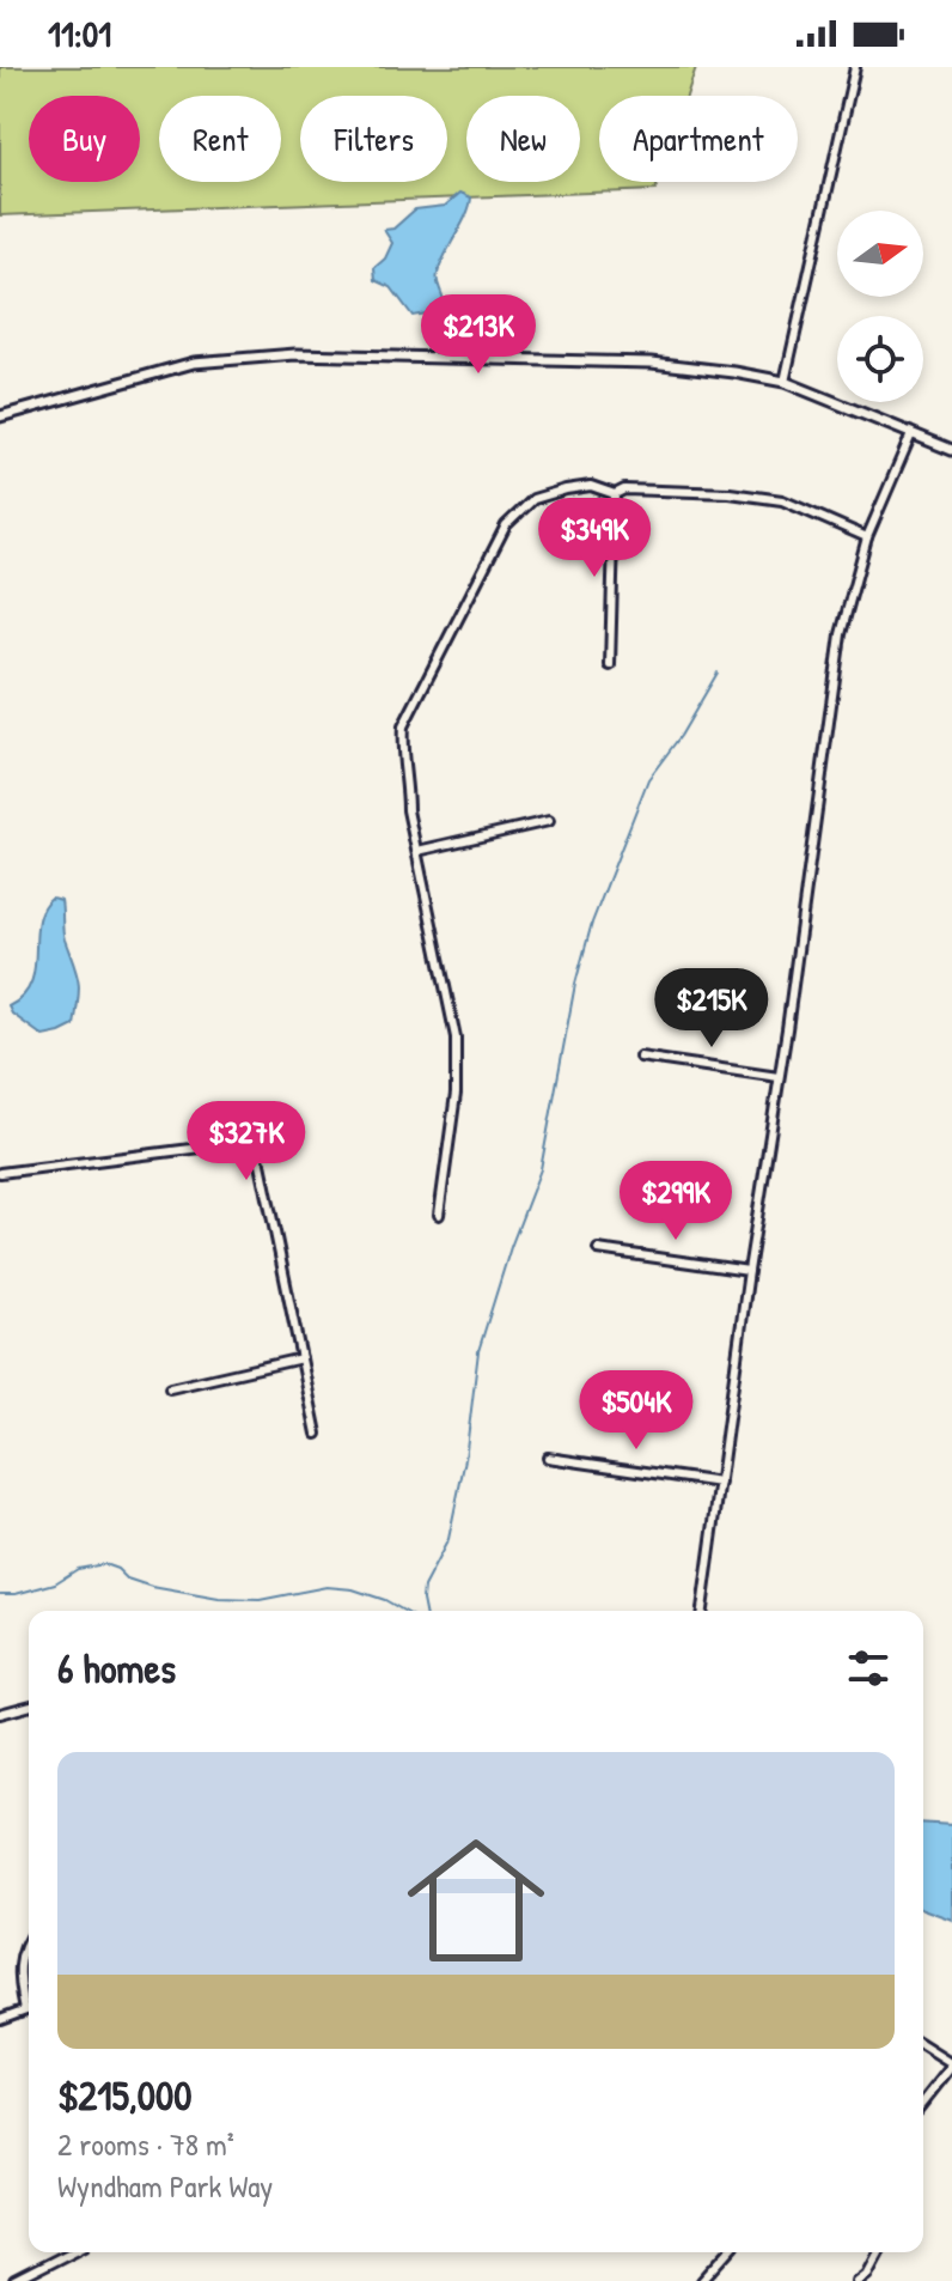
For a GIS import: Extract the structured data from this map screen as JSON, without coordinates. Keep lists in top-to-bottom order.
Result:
{
  "north": "right",
  "page": {
    "status": "11:01",
    "chip": [
      "Buy",
      "Rent",
      "Filters",
      "New",
      "Apartment"
    ],
    "price": [
      "$213K",
      "$349K",
      "$215K",
      "$327K",
      "$299K",
      "$504K"
    ],
    "heading": "6 homes",
    "list": [
      {
        "name": "$215,000",
        "note": "2 rooms · 78 m² · Wyndham Park Way"
      }
    ]
  }
}
